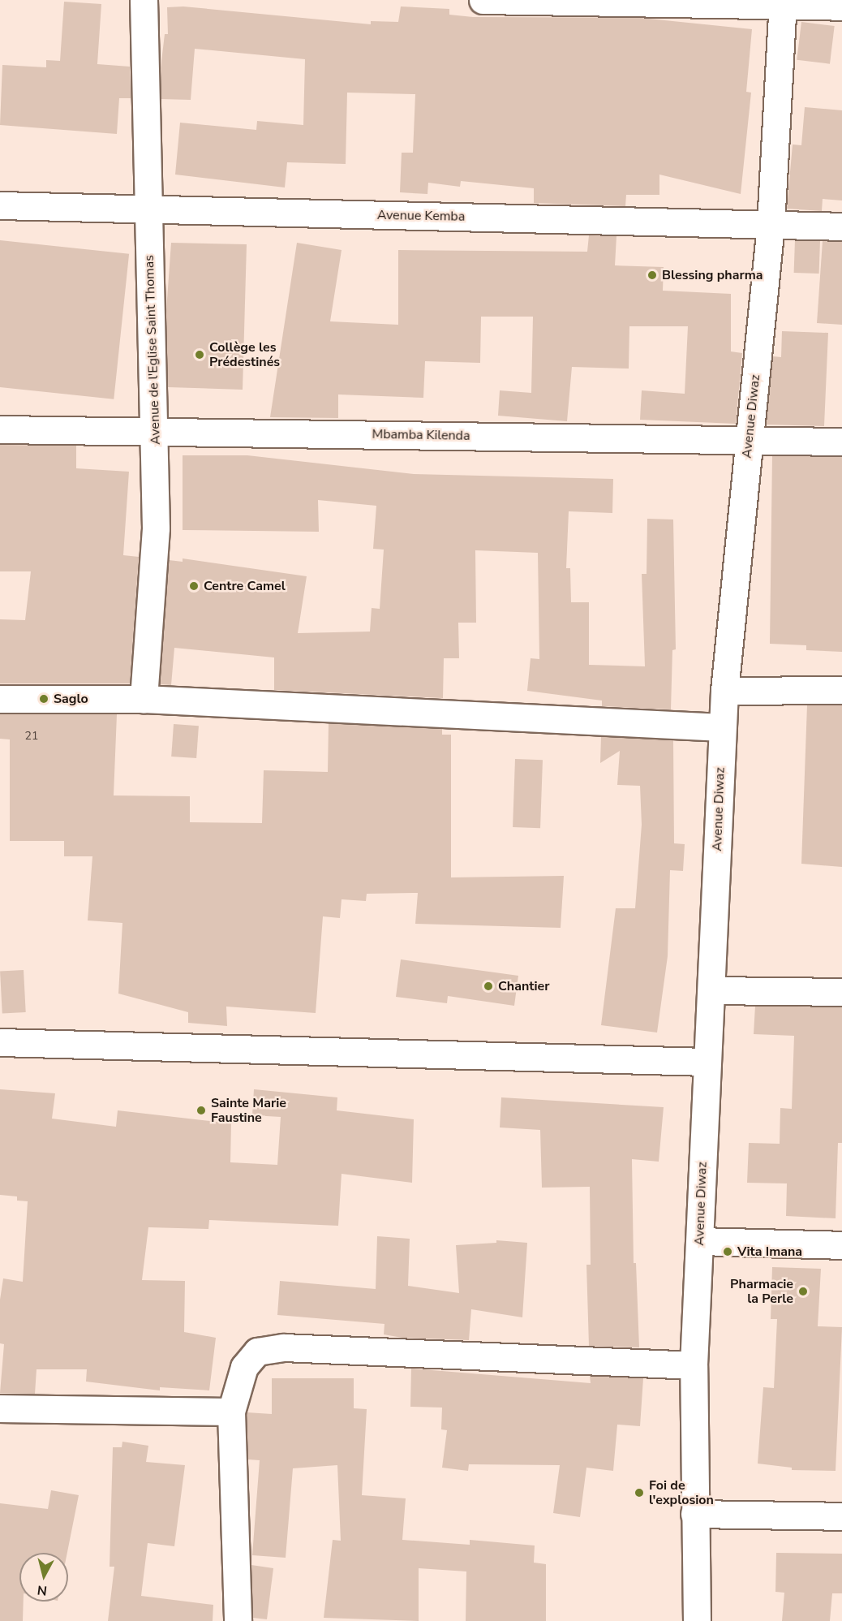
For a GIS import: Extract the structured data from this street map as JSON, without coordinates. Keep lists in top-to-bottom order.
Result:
{
  "streets": {
    "street": [
      "Avenue Kemba",
      "Avenue de l'Eglise Saint Thomas",
      "Avenue Diwaz",
      "Mbamba Kilenda"
    ]
  },
  "crossings": [
    ["Avenue Kemba", "Avenue de l'Eglise Saint Thomas"],
    ["Avenue Kemba", "Avenue Diwaz"],
    ["Avenue de l'Eglise Saint Thomas", "Mbamba Kilenda"],
    ["Avenue Diwaz", "Mbamba Kilenda"]
  ],
  "places": [
    "Blessing pharma",
    "Collège les Prédestinés",
    "Centre Camel",
    "Saglo",
    "Chantier",
    "Sainte Marie Faustine",
    "Vita Imana",
    "Pharmacie la Perle",
    "Foi de l'explosion"
  ],
  "house_numbers": ["21"],
  "north": "bottom"
}
